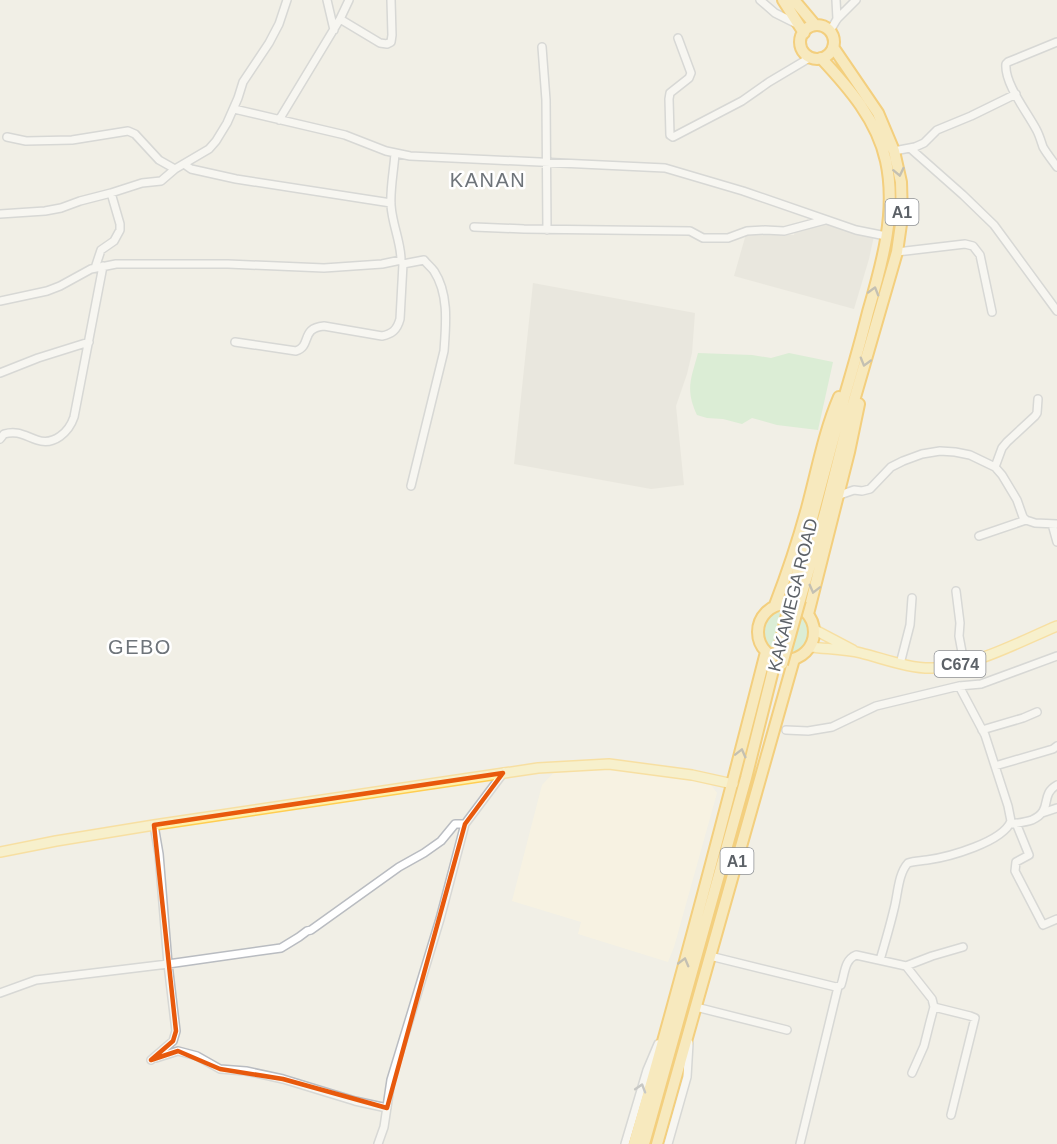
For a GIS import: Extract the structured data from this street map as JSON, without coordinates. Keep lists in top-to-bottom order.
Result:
{
  "streets": {
    "highway": ["A1", "KAKAMEGA ROAD"],
    "main road": ["C674"]
  },
  "crossings": [
    ["A1", "KAKAMEGA ROAD"],
    ["A1", "C674"]
  ],
  "districts": ["KANAN", "GEBO"]
}
